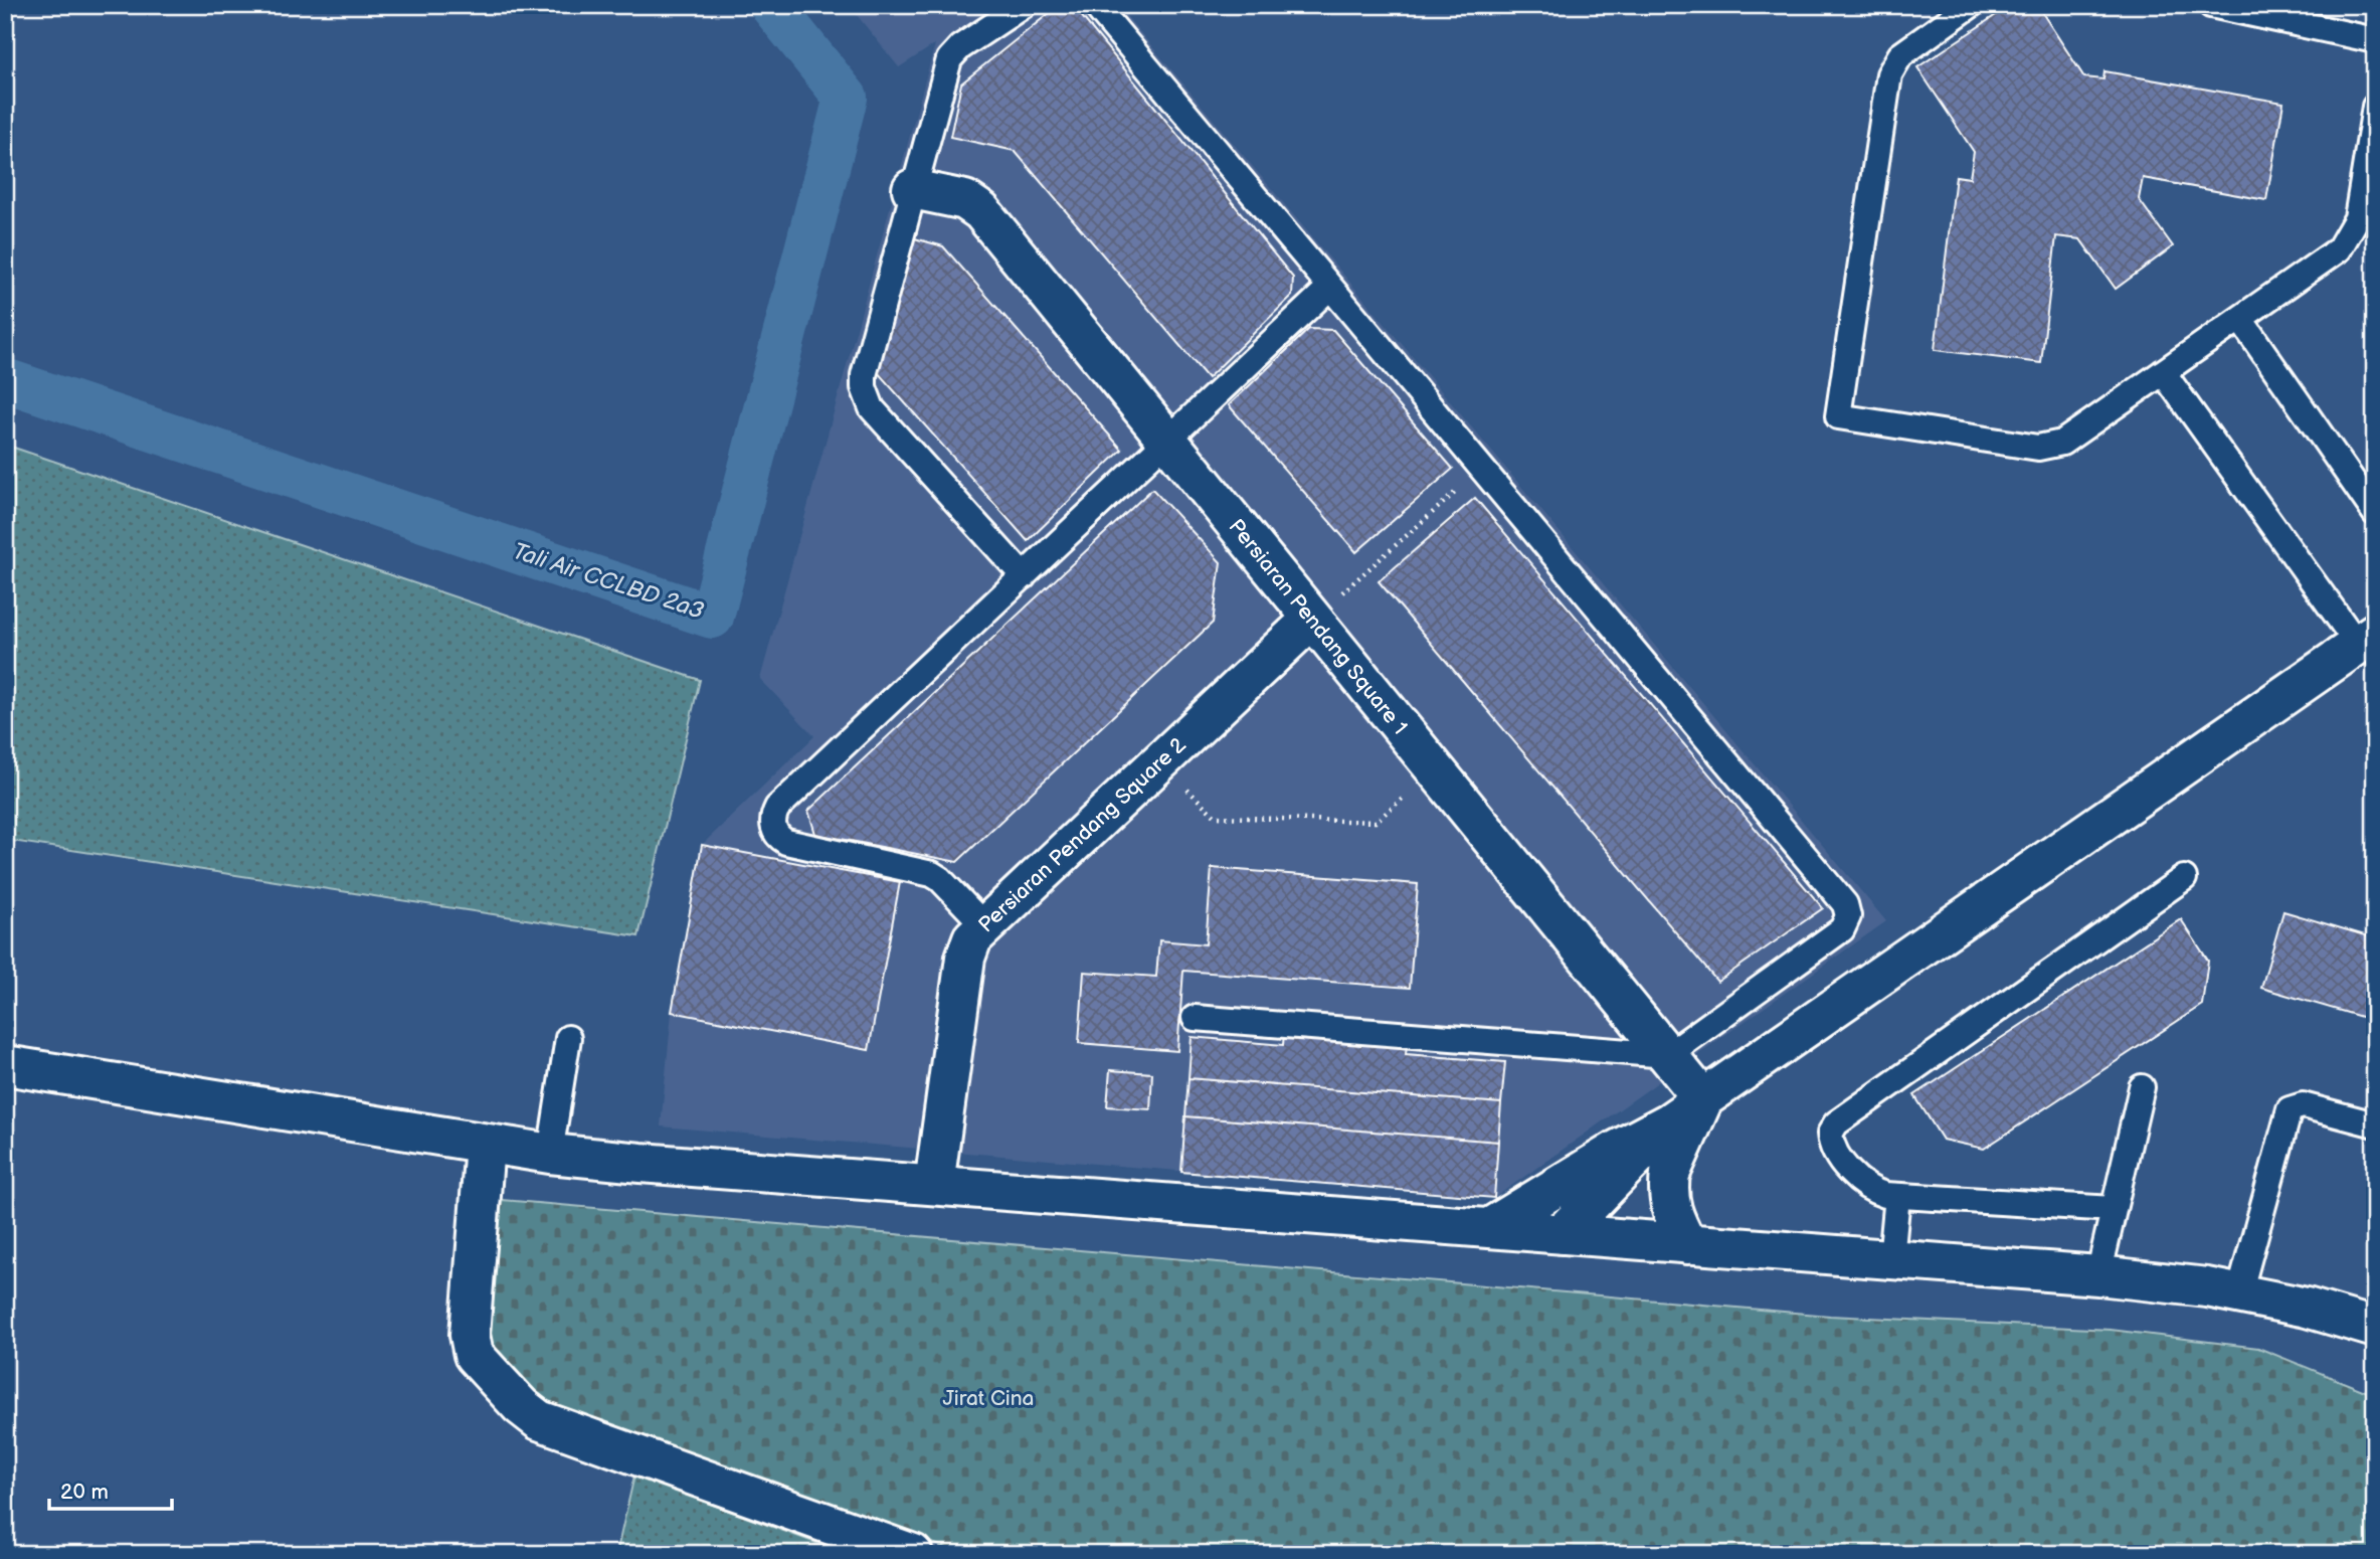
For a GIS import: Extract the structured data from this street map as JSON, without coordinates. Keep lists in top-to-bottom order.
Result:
{
  "streets": {
    "street": ["Persiaran Pendang Square 1", "Persiaran Pendang Square 2"]
  },
  "crossings": [
    ["Persiaran Pendang Square 1", "Persiaran Pendang Square 2"]
  ],
  "water": ["Tali Air CCLBD 2a3"],
  "parks": ["Jirat Cina"],
  "scale_bar": "20 m"
}
